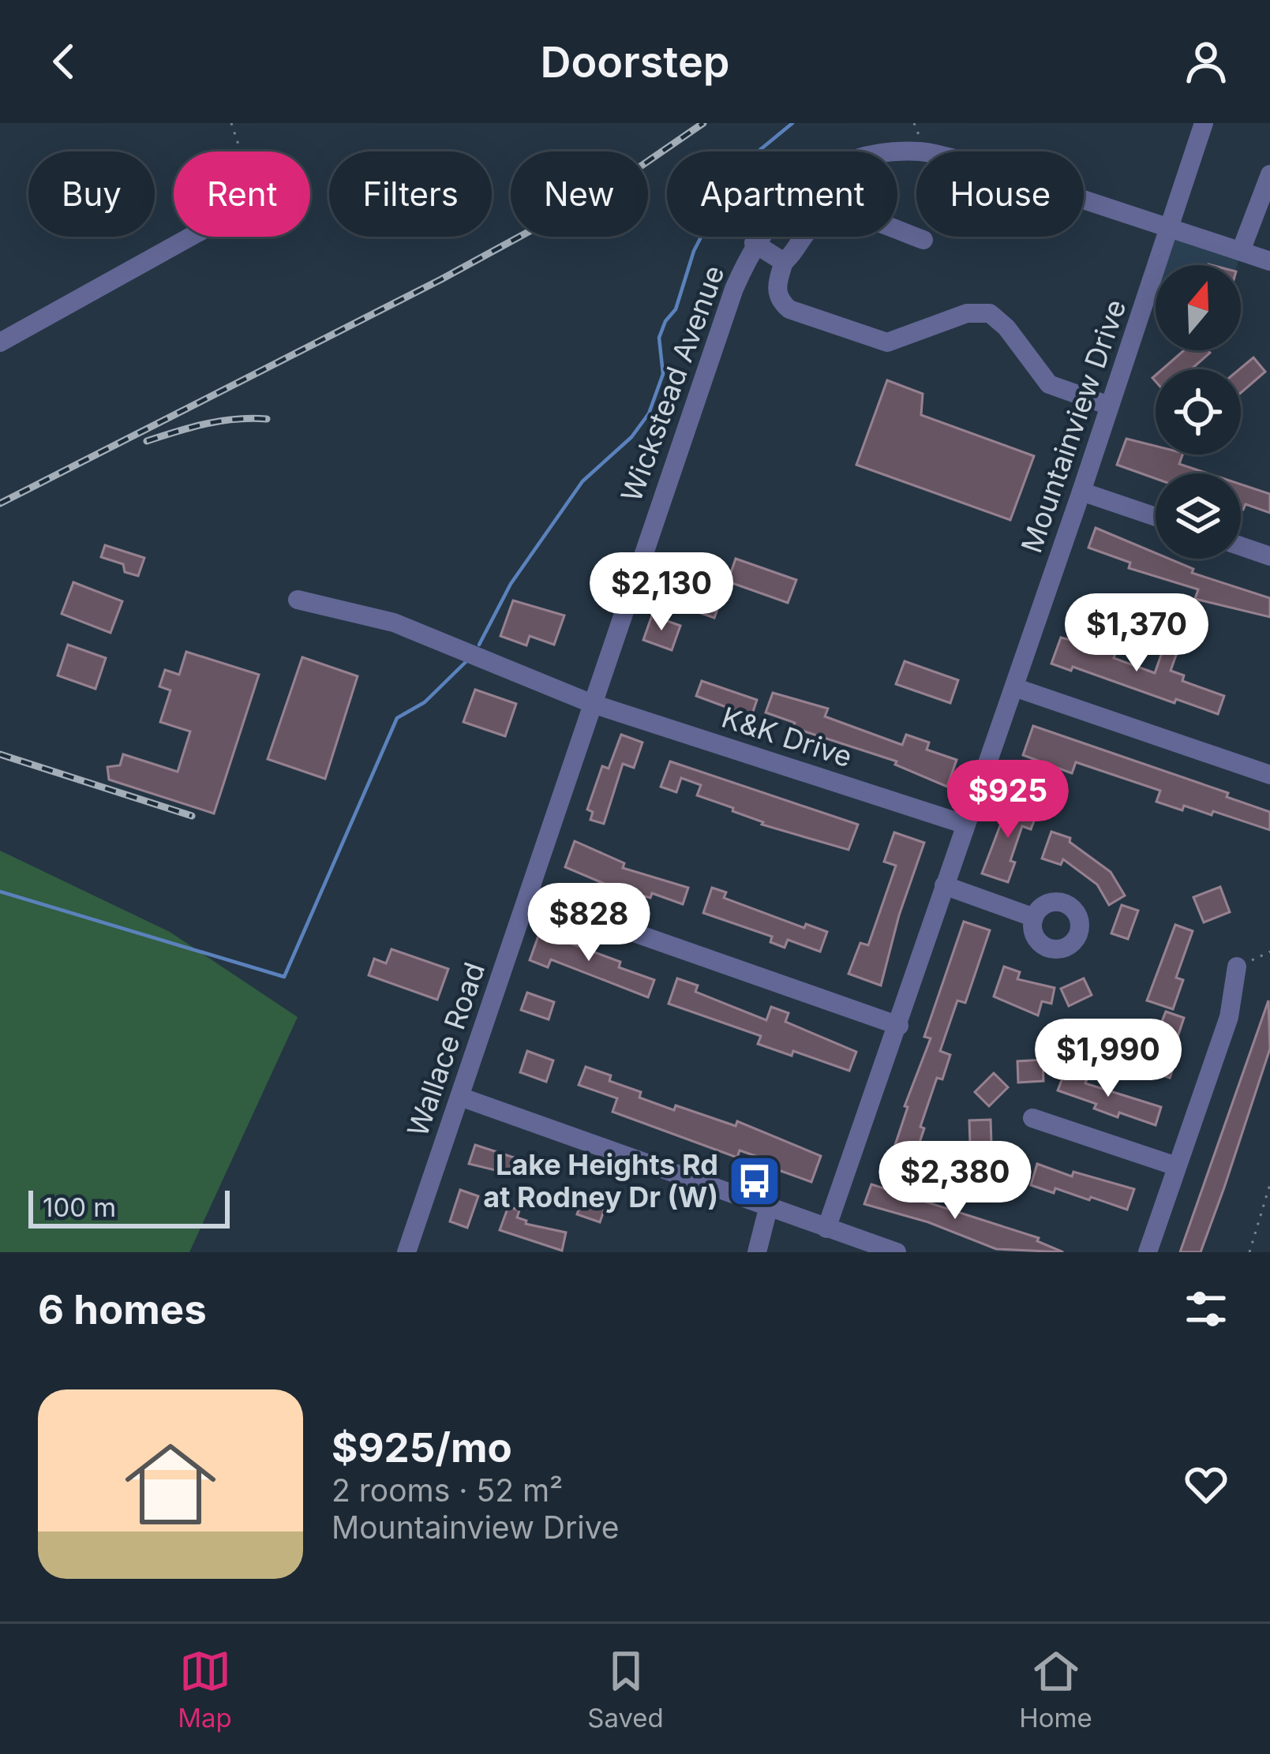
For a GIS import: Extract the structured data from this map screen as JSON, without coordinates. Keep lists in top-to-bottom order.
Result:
{
  "streets": {
    "street": [
      "Wickstead Avenue",
      "Mountainview Drive",
      "K&K Drive",
      "Wallace Road"
    ]
  },
  "crossings": [
    ["Wickstead Avenue", "Mountainview Drive"],
    ["Wickstead Avenue", "K&K Drive"],
    ["Wickstead Avenue", "Wallace Road"],
    ["Mountainview Drive", "K&K Drive"],
    ["K&K Drive", "Wallace Road"]
  ],
  "places": {
    "bus stop": ["Lake Heights Rd at Rodney Dr (W)"]
  },
  "scale_bar": "100 m",
  "north": "top",
  "page": {
    "header": "Doorstep",
    "chip": [
      "Buy",
      "Rent",
      "Filters",
      "New",
      "Apartment",
      "House"
    ],
    "price": [
      "$2,130",
      "$1,370",
      "$925",
      "$828",
      "$1,990",
      "$2,380"
    ],
    "scale": "100 m",
    "heading": "6 homes",
    "list": [
      {
        "name": "$925/mo",
        "note": "2 rooms · 52 m² · Mountainview Drive"
      }
    ],
    "tabs": ["Map", "Saved", "Home"]
  }
}
